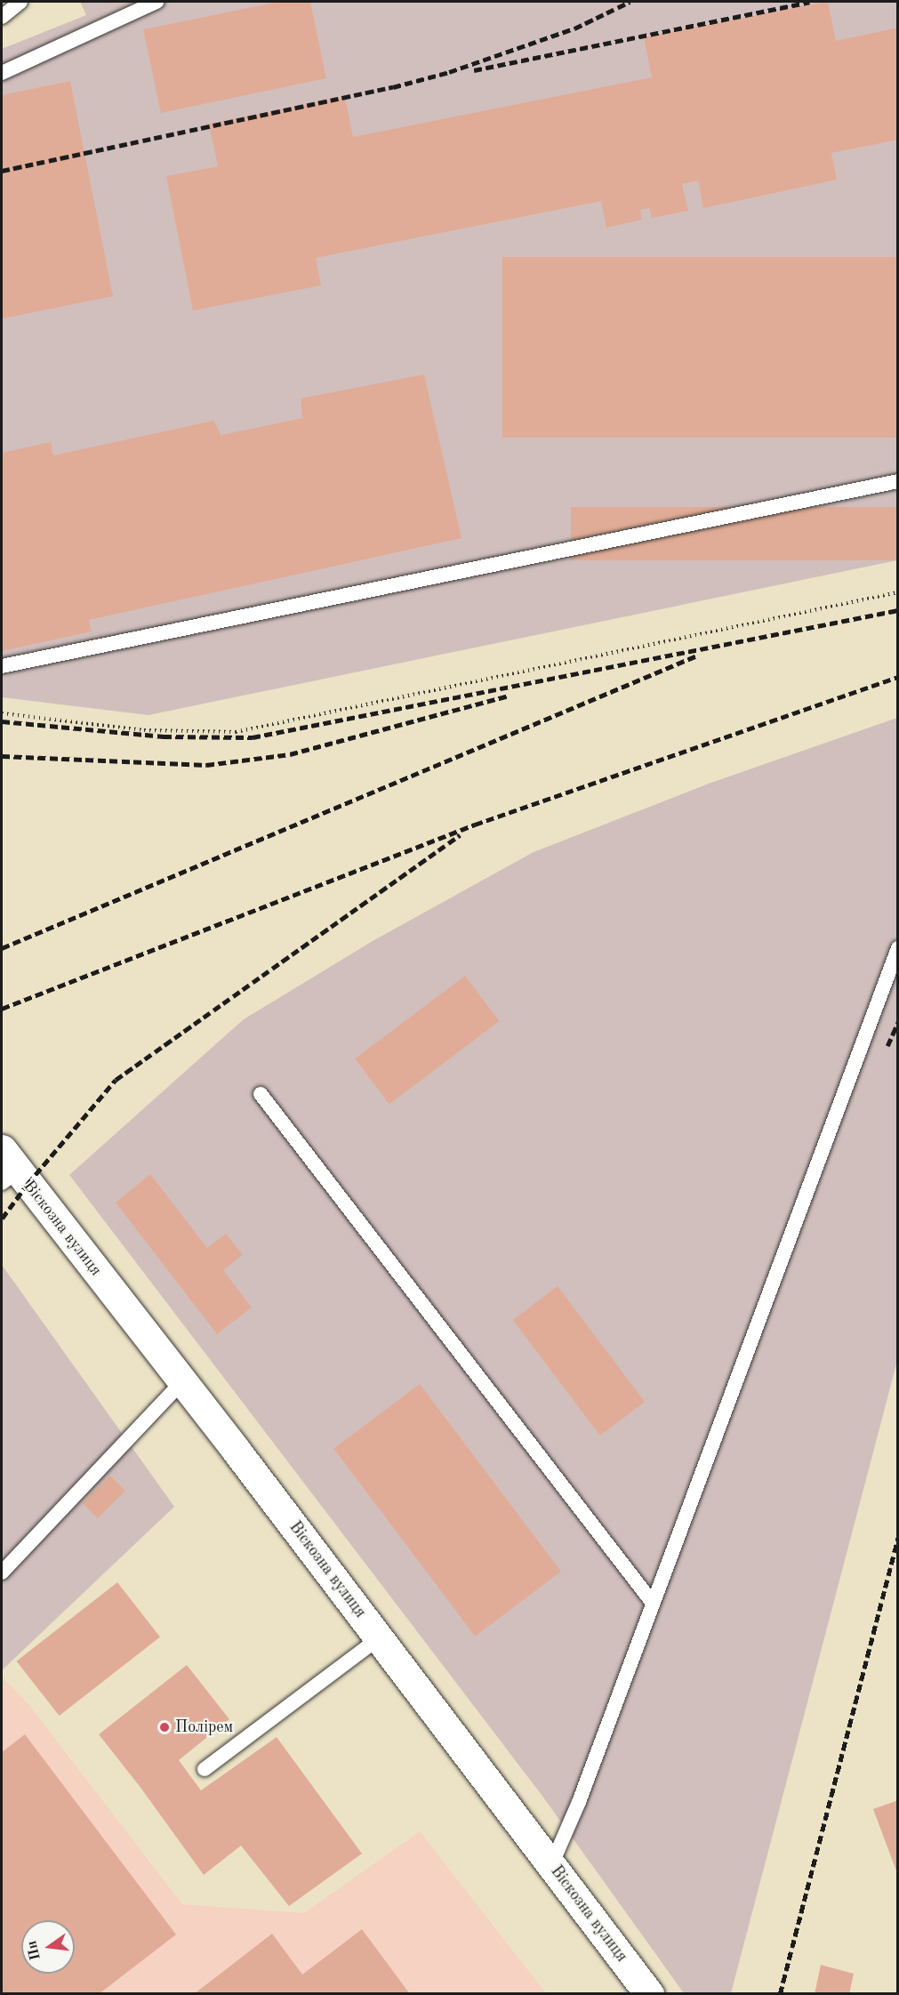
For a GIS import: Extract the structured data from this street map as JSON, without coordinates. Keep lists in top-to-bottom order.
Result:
{
  "streets": {
    "street": ["Віскозна вулиця"]
  },
  "places": ["Полірем"],
  "north": "left"
}
